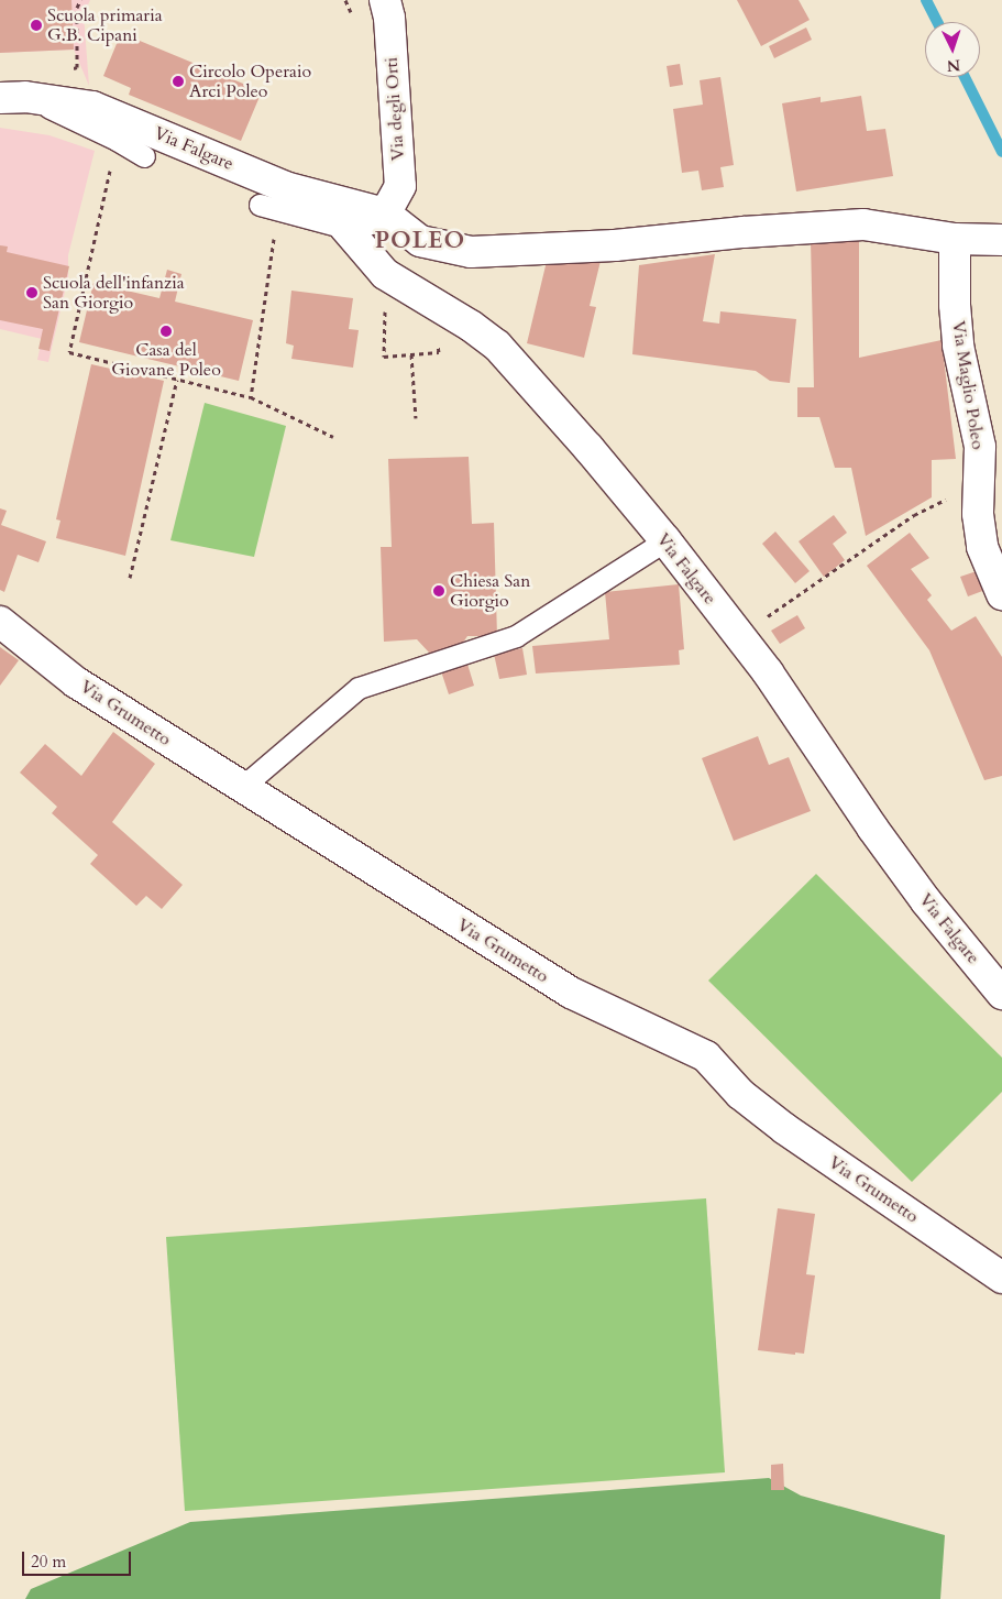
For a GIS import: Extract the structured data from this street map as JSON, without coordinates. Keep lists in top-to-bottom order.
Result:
{
  "streets": {
    "street": [
      "Via degli Orti",
      "Via Falgare",
      "Via Maglio Poleo",
      "Via Grumetto"
    ]
  },
  "crossings": [
    ["Via degli Orti", "Via Falgare"],
    ["Via Falgare", "Via Maglio Poleo"]
  ],
  "districts": ["POLEO"],
  "places": [
    "Scuola primaria G.B. Cipani",
    "Circolo Operaio Arci Poleo",
    "Scuola dell'infanzia San Giorgio",
    "Casa del Giovane Poleo",
    "Chiesa San Giorgio"
  ],
  "scale_bar": "20 m",
  "north": "bottom"
}
